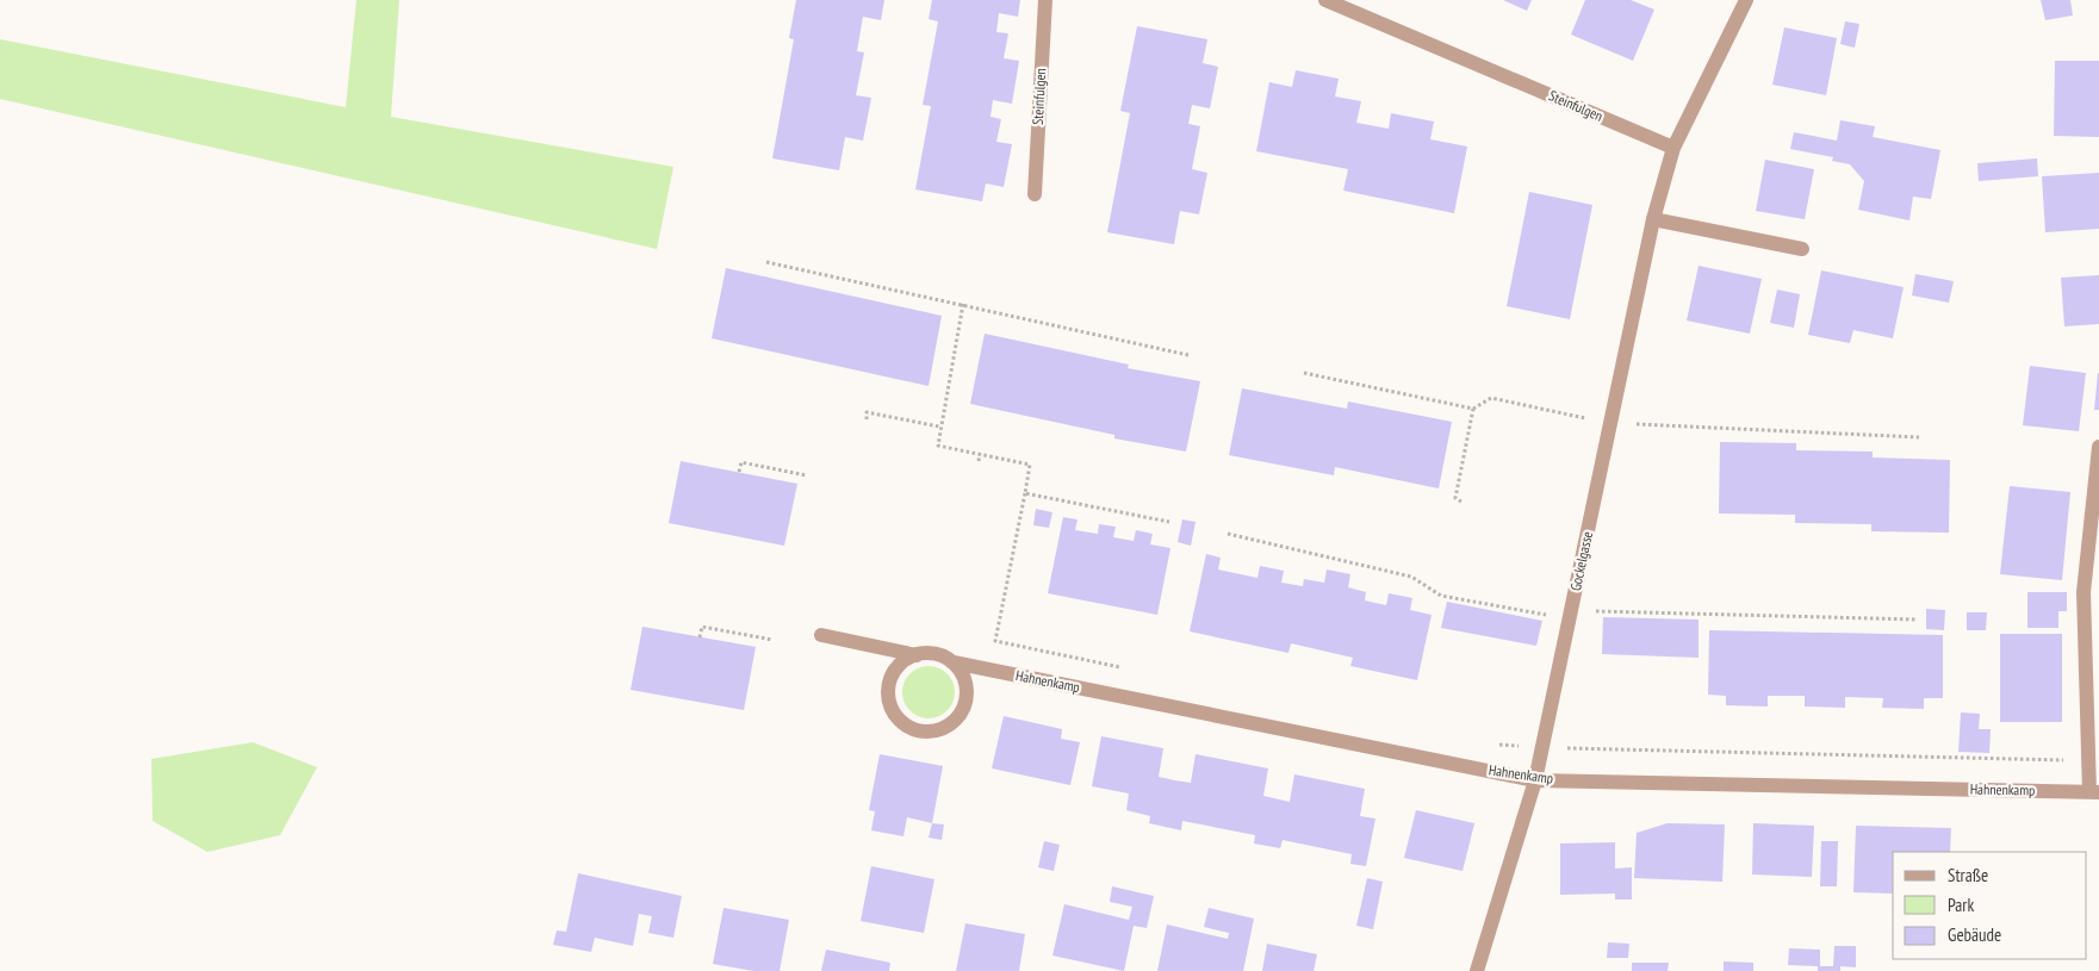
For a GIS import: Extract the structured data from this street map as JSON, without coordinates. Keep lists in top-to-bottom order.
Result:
{
  "streets": {
    "street": ["Steinfulgen", "Gockelgasse", "Hahnenkamp"]
  },
  "crossings": [
    ["Steinfulgen", "Gockelgasse"],
    ["Gockelgasse", "Hahnenkamp"]
  ],
  "legend": ["Straße", "Park", "Gebäude"]
}
